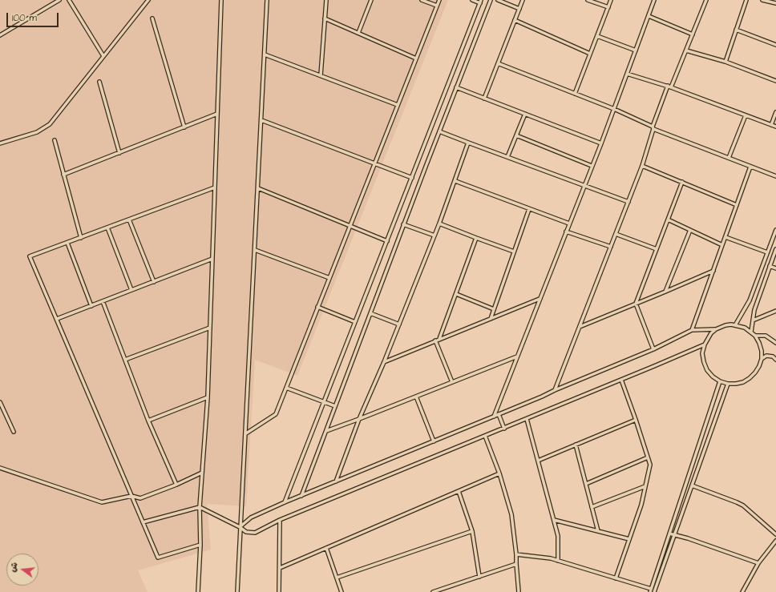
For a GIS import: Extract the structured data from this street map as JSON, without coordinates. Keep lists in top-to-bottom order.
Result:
{
  "scale_bar": "100 m",
  "north": "left"
}
